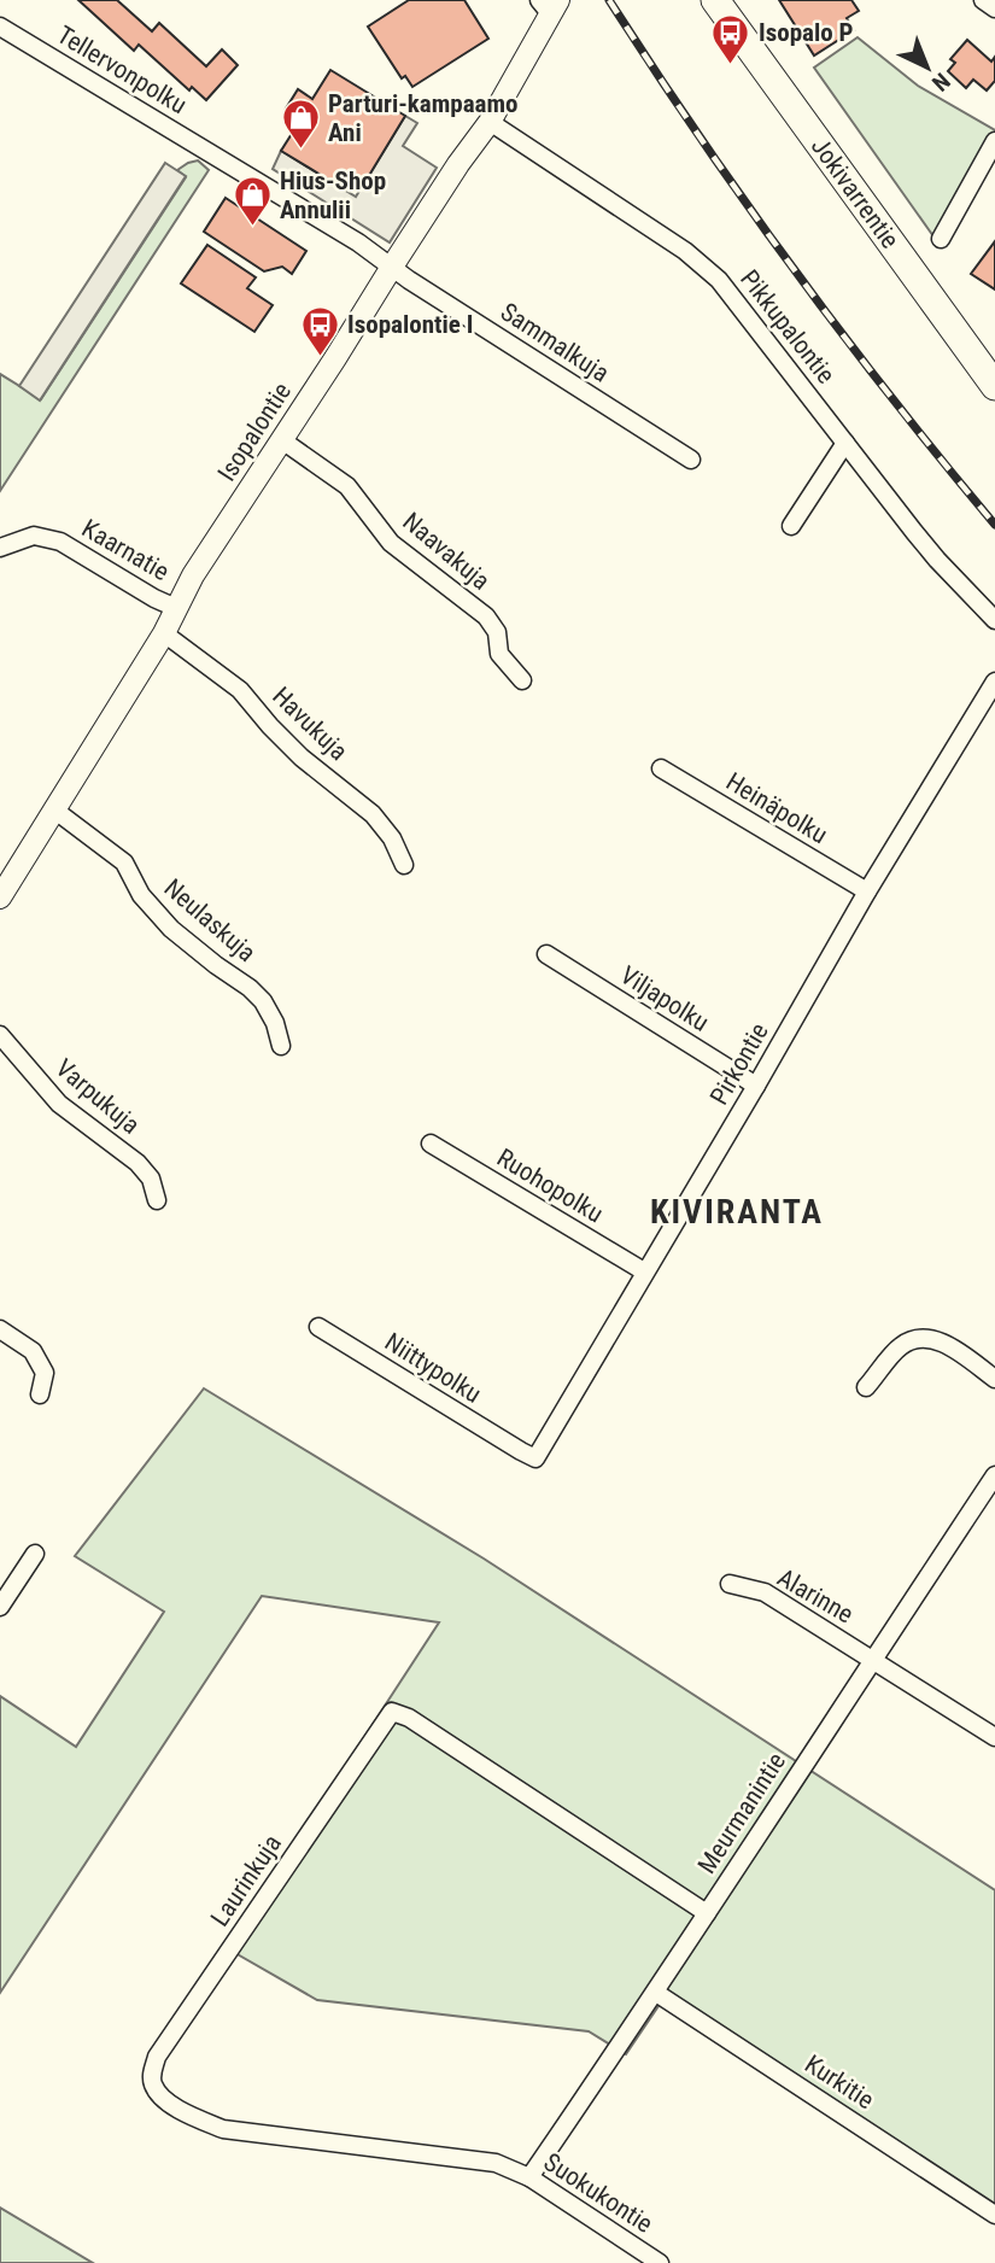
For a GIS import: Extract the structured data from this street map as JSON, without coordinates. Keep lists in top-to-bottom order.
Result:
{
  "streets": {
    "highway": ["Jokivarrentie"],
    "street": [
      "Tellervonpolku",
      "Pikkupalontie",
      "Sammalkuja",
      "Isopalontie",
      "Kaarnatie",
      "Naavakuja",
      "Havukuja",
      "Heinäpolku",
      "Neulaskuja",
      "Viljapolku",
      "Pirkontie",
      "Varpukuja",
      "Ruohopolku",
      "Niittypolku",
      "Alarinne",
      "Meurmanintie",
      "Laurinkuja",
      "Kurkitie",
      "Suokukontie"
    ]
  },
  "crossings": [
    ["Tellervonpolku", "Sammalkuja"],
    ["Tellervonpolku", "Isopalontie"],
    ["Pikkupalontie", "Isopalontie"],
    ["Sammalkuja", "Isopalontie"],
    ["Isopalontie", "Kaarnatie"],
    ["Isopalontie", "Naavakuja"],
    ["Isopalontie", "Havukuja"],
    ["Isopalontie", "Neulaskuja"],
    ["Heinäpolku", "Pirkontie"],
    ["Viljapolku", "Pirkontie"],
    ["Pirkontie", "Ruohopolku"],
    ["Pirkontie", "Niittypolku"],
    ["Alarinne", "Meurmanintie"],
    ["Meurmanintie", "Laurinkuja"],
    ["Meurmanintie", "Kurkitie"],
    ["Meurmanintie", "Suokukontie"],
    ["Laurinkuja", "Suokukontie"]
  ],
  "districts": ["KIVIRANTA"],
  "places": {
    "bus stop": ["Isopalo P", "Isopalontie I"],
    "shop": ["Parturi-kampaamo Ani", "Hius-Shop Annulii"]
  },
  "north": "bottom right"
}
